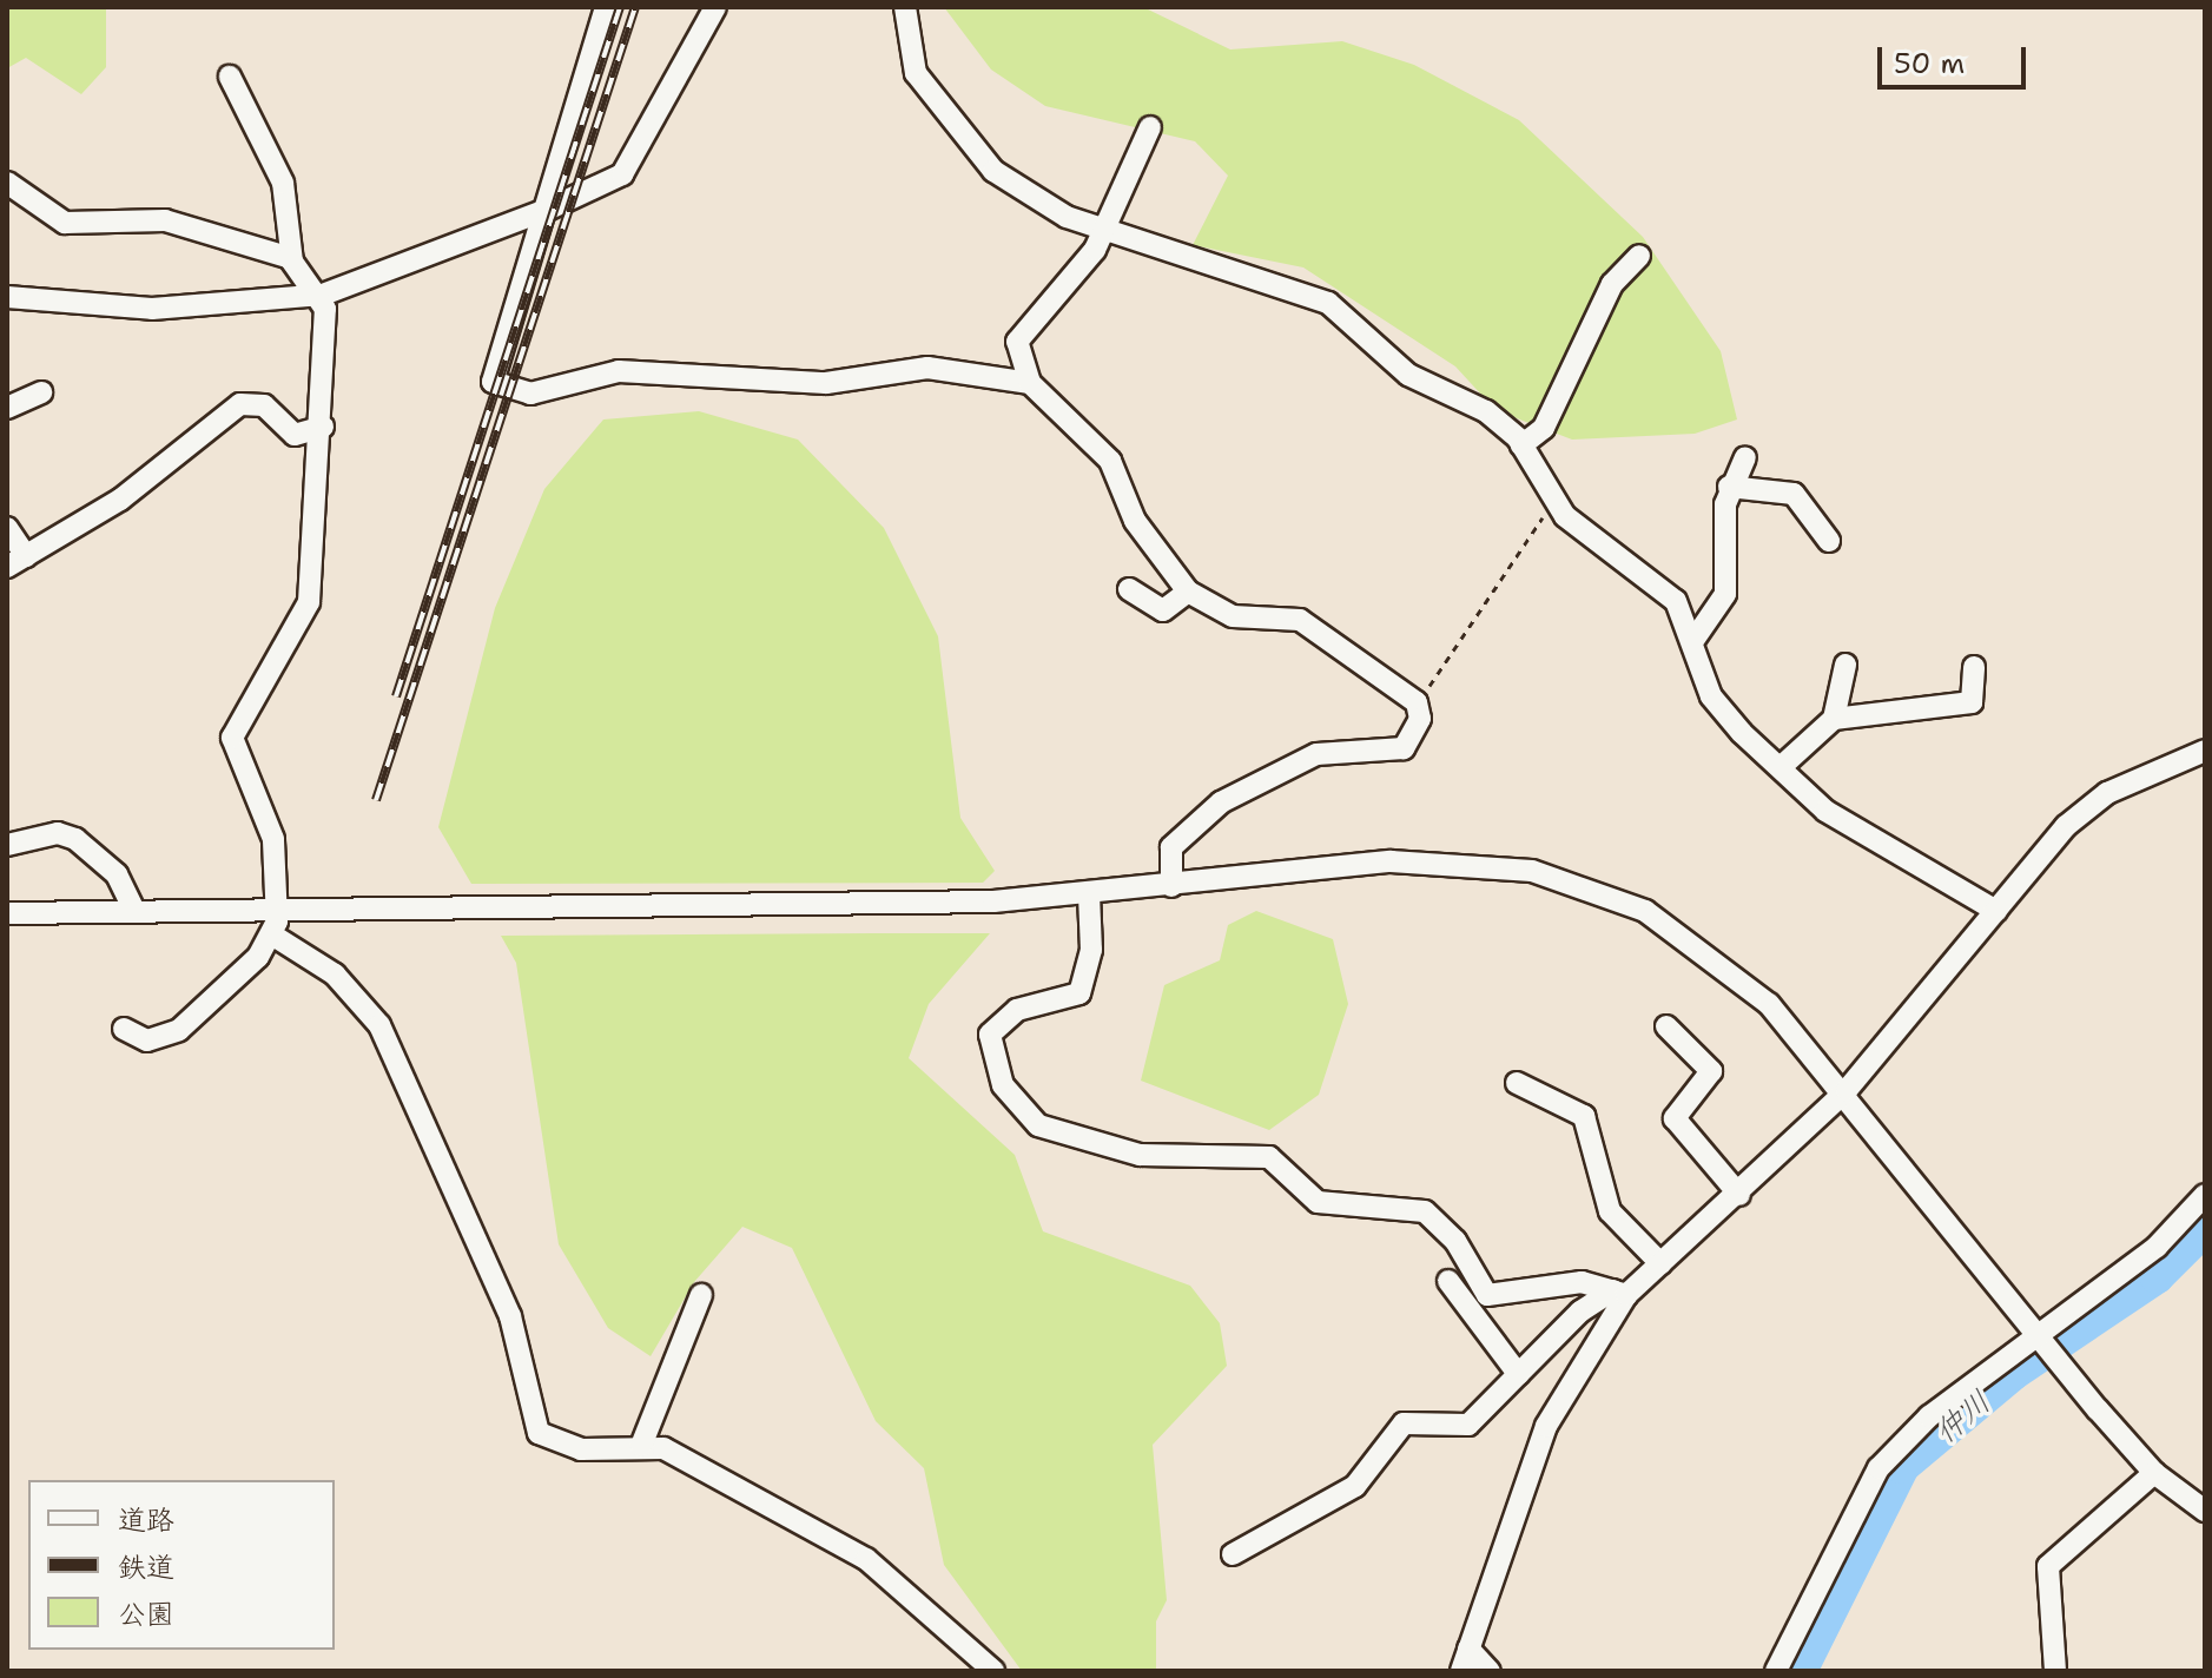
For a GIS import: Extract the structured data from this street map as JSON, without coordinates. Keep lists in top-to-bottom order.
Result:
{
  "water": ["仲川"],
  "legend": ["道路", "鉄道", "公園"],
  "scale_bar": "50 m"
}
